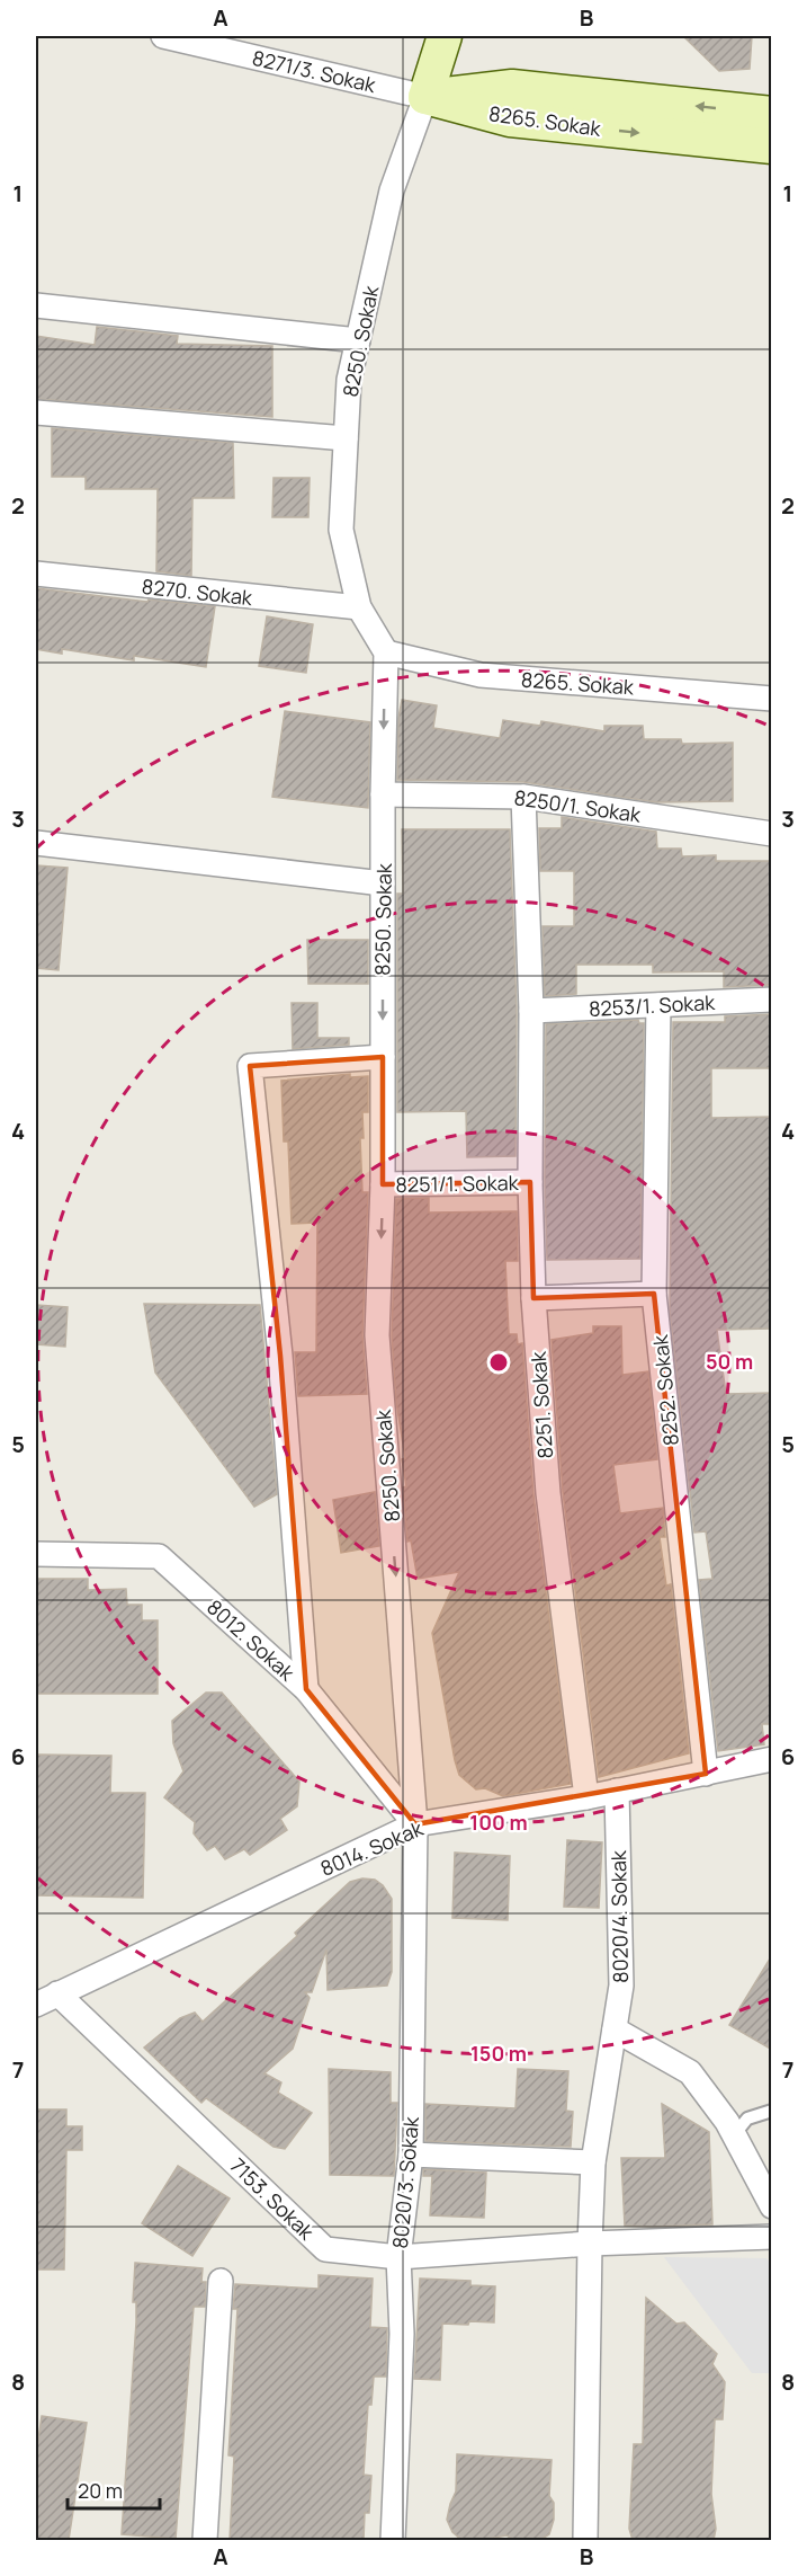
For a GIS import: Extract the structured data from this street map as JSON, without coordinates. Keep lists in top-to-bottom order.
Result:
{
  "streets": {
    "street": [
      "8271/3. Sokak",
      "8265. Sokak",
      "8250. Sokak",
      "8270. Sokak",
      "8250/1. Sokak",
      "8253/1. Sokak",
      "8251/1. Sokak",
      "8252. Sokak",
      "8251. Sokak",
      "8012. Sokak",
      "8014. Sokak",
      "8020/4. Sokak",
      "8020/3. Sokak",
      "7153. Sokak"
    ]
  },
  "crossings": [
    ["8271/3. Sokak", "8265. Sokak"],
    ["8271/3. Sokak", "8250. Sokak"],
    ["8265. Sokak", "8250. Sokak"],
    ["8250. Sokak", "8270. Sokak"],
    ["8250. Sokak", "8250/1. Sokak"],
    ["8250. Sokak", "8251/1. Sokak"],
    ["8250. Sokak", "8012. Sokak"],
    ["8250. Sokak", "8014. Sokak"],
    ["8250. Sokak", "8020/3. Sokak"],
    ["8250/1. Sokak", "8251. Sokak"],
    ["8253/1. Sokak", "8252. Sokak"],
    ["8253/1. Sokak", "8251. Sokak"],
    ["8251/1. Sokak", "8251. Sokak"],
    ["8252. Sokak", "8014. Sokak"],
    ["8251. Sokak", "8014. Sokak"],
    ["8012. Sokak", "8014. Sokak"],
    ["8012. Sokak", "8020/3. Sokak"],
    ["8014. Sokak", "8020/4. Sokak"],
    ["8014. Sokak", "8020/3. Sokak"],
    ["8014. Sokak", "7153. Sokak"],
    ["8020/4. Sokak", "7153. Sokak"],
    ["8020/3. Sokak", "7153. Sokak"]
  ],
  "one_way": ["8250. Sokak"],
  "scale_bar": "20 m",
  "grid": {
    "columns": ["A", "B"],
    "rows": [
      "1",
      "2",
      "3",
      "4",
      "5",
      "6",
      "7",
      "8"
    ]
  },
  "rings": ["50 m", "100 m", "150 m"]
}
